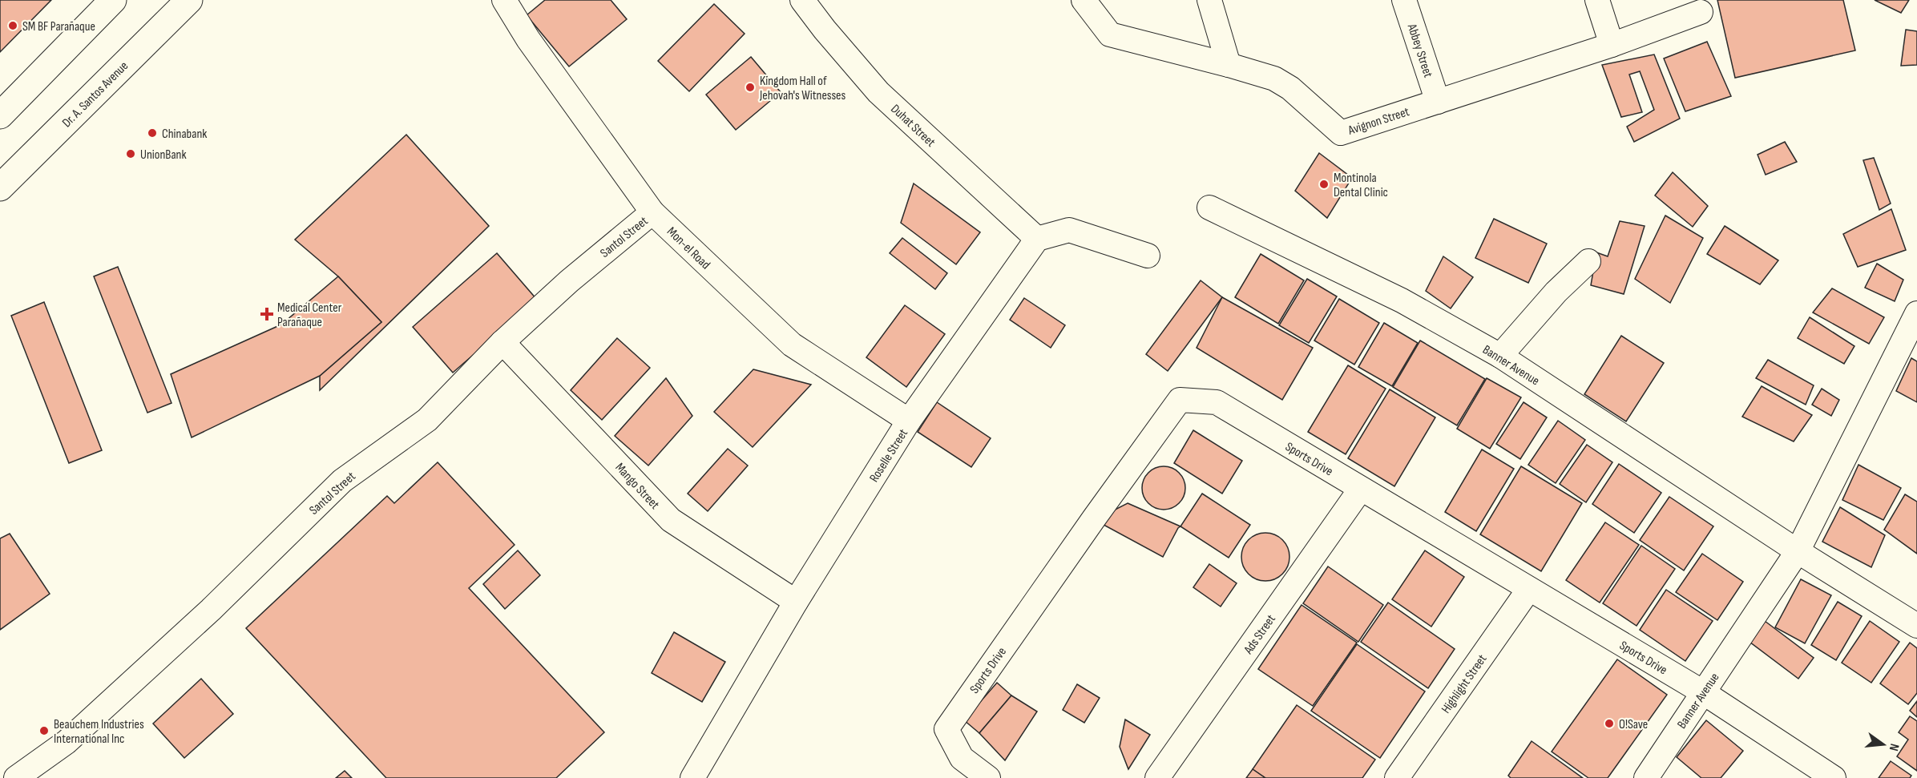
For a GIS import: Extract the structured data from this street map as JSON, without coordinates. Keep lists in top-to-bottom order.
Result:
{
  "streets": {
    "main road": ["Dr. A. Santos Avenue"],
    "street": [
      "Abbey Street",
      "Avignon Street",
      "Duhat Street",
      "Santol Street",
      "Mon-el Road",
      "Banner Avenue",
      "Roselle Street",
      "Sports Drive",
      "Mango Street",
      "Ads Street",
      "Highlight Street"
    ]
  },
  "crossings": [
    ["Abbey Street", "Avignon Street"],
    ["Duhat Street", "Roselle Street"],
    ["Santol Street", "Mon-el Road"],
    ["Santol Street", "Mango Street"],
    ["Mon-el Road", "Roselle Street"],
    ["Banner Avenue", "Sports Drive"],
    ["Roselle Street", "Mango Street"],
    ["Sports Drive", "Ads Street"],
    ["Sports Drive", "Highlight Street"]
  ],
  "places": {
    "other": [
      "SM BF Parañaque",
      "Kingdom Hall of Jehovah's Witnesses",
      "Chinabank",
      "UnionBank",
      "Montinola Dental Clinic",
      "O!Save",
      "Beauchem Industries International Inc"
    ],
    "health": ["Medical Center Parañaque"]
  },
  "north": "right"
}
